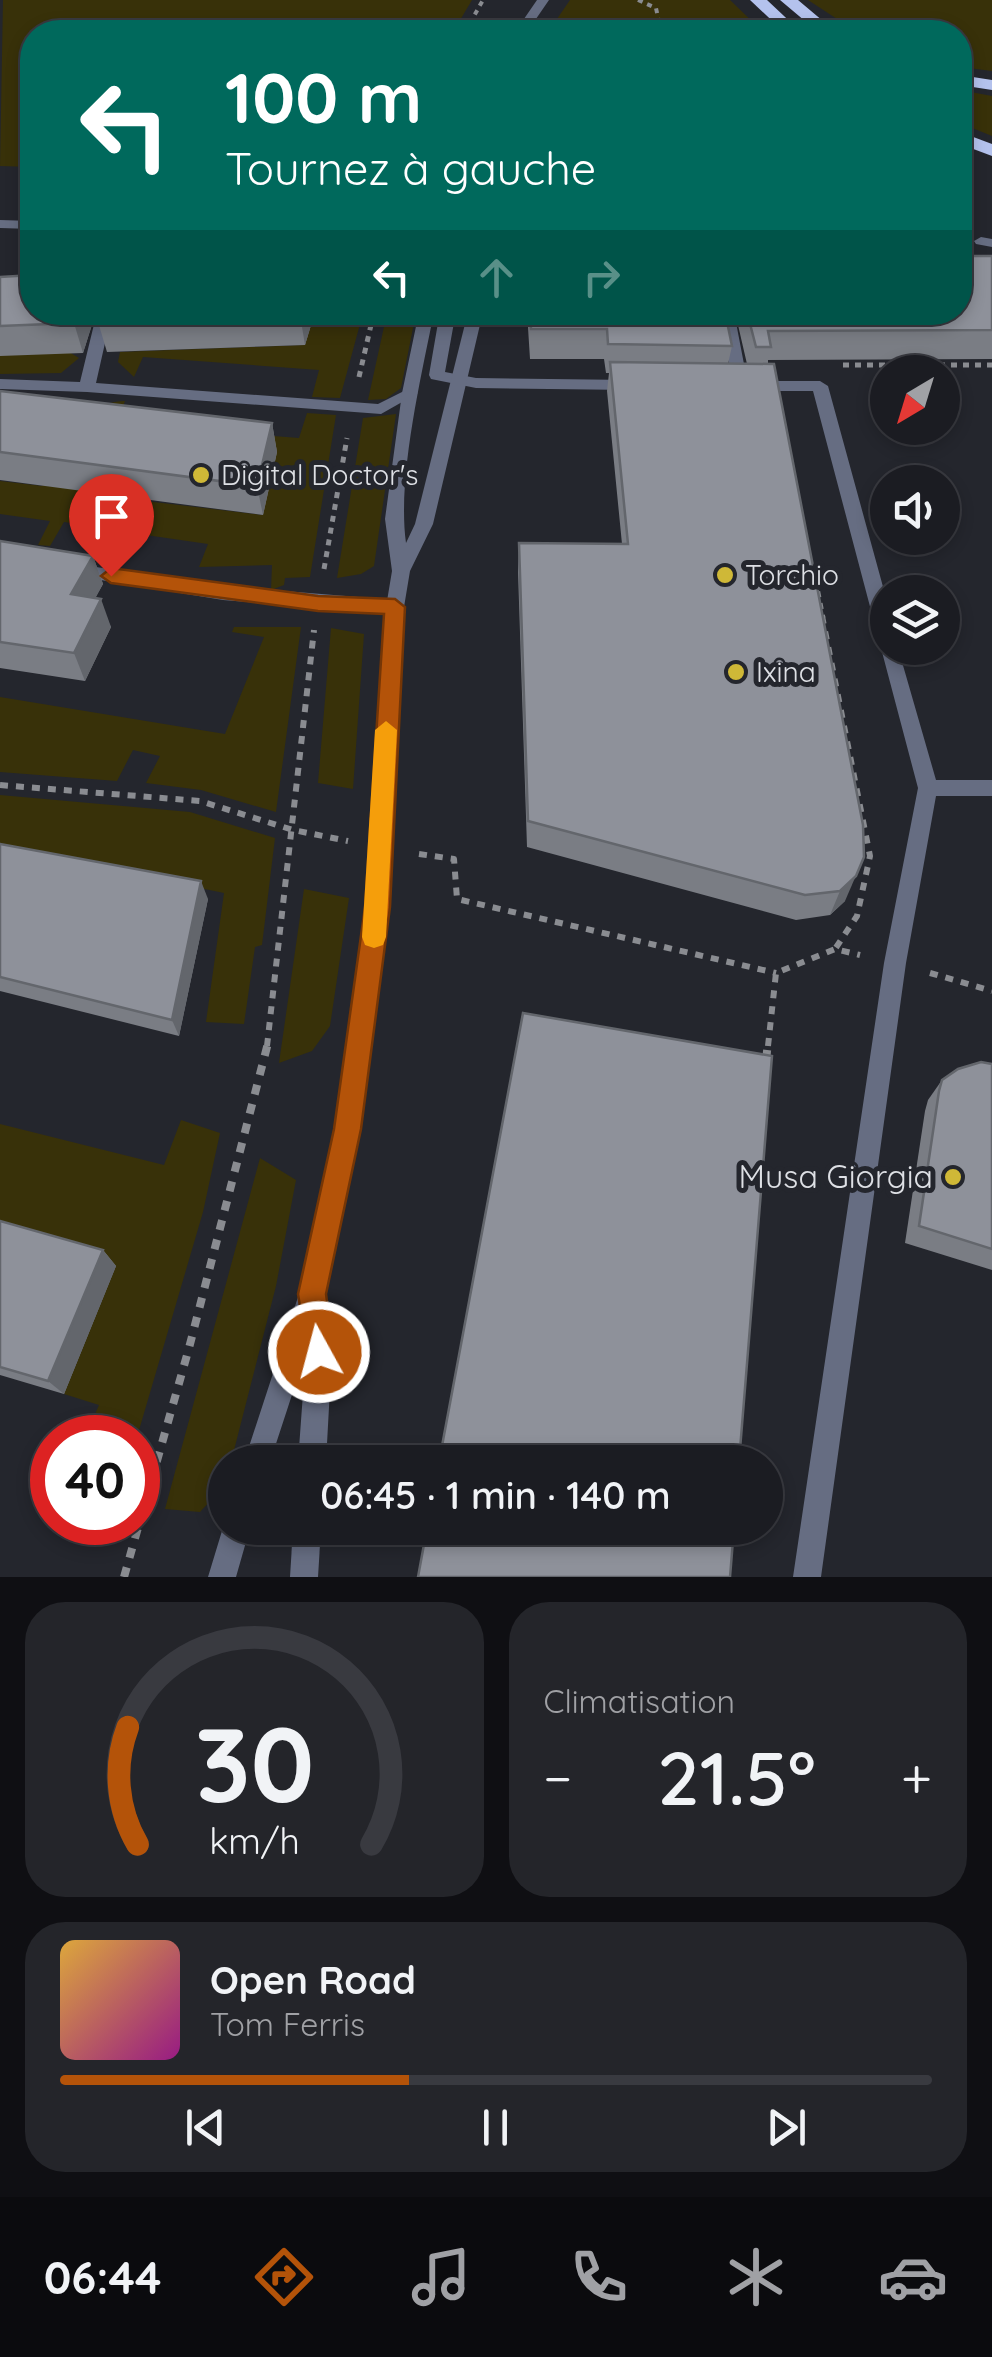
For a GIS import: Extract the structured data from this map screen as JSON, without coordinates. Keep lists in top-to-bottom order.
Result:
{
  "places": [
    "Digital Doctor's",
    "Torchio",
    "Ixina",
    "Musa Giorgia"
  ],
  "north": "bottom left",
  "page": {
    "turn": ["100 m", "Tournez à gauche"],
    "limit": "40",
    "trip": "06:45 · 1 min · 140 m",
    "tile": "Climatisation",
    "heat": ["−", "21.5°", "+"],
    "song": ["Open Road", "Tom Ferris"],
    "tabs": "06:44",
    "gauge": ["30", "km/h"]
  }
}
